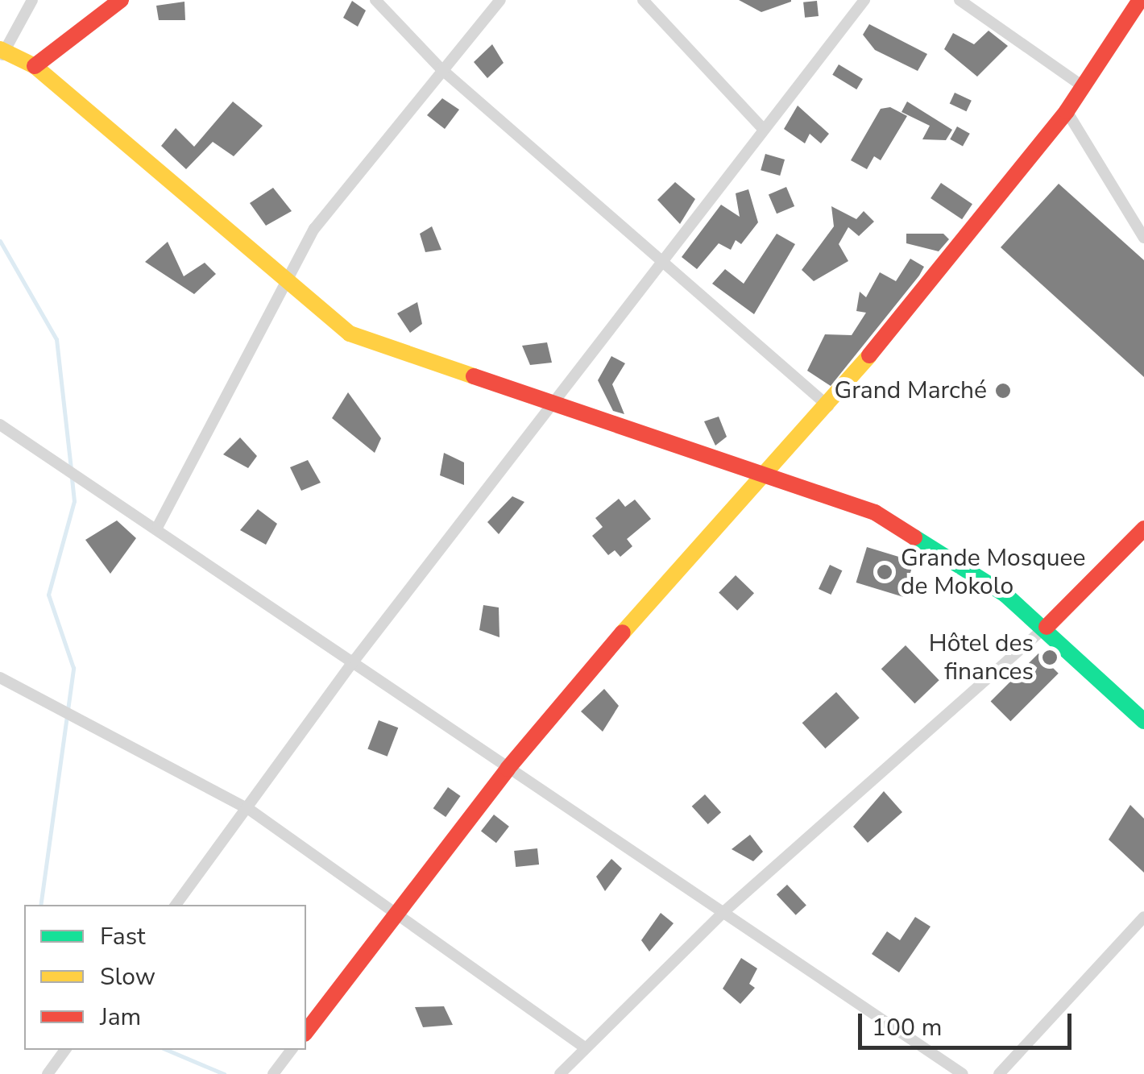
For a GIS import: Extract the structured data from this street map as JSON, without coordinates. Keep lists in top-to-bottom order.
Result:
{
  "places": ["Grand Marché", "Grande Mosquee de Mokolo", "Hôtel des finances"],
  "legend": ["Fast", "Slow", "Jam"],
  "scale_bar": "100 m"
}
